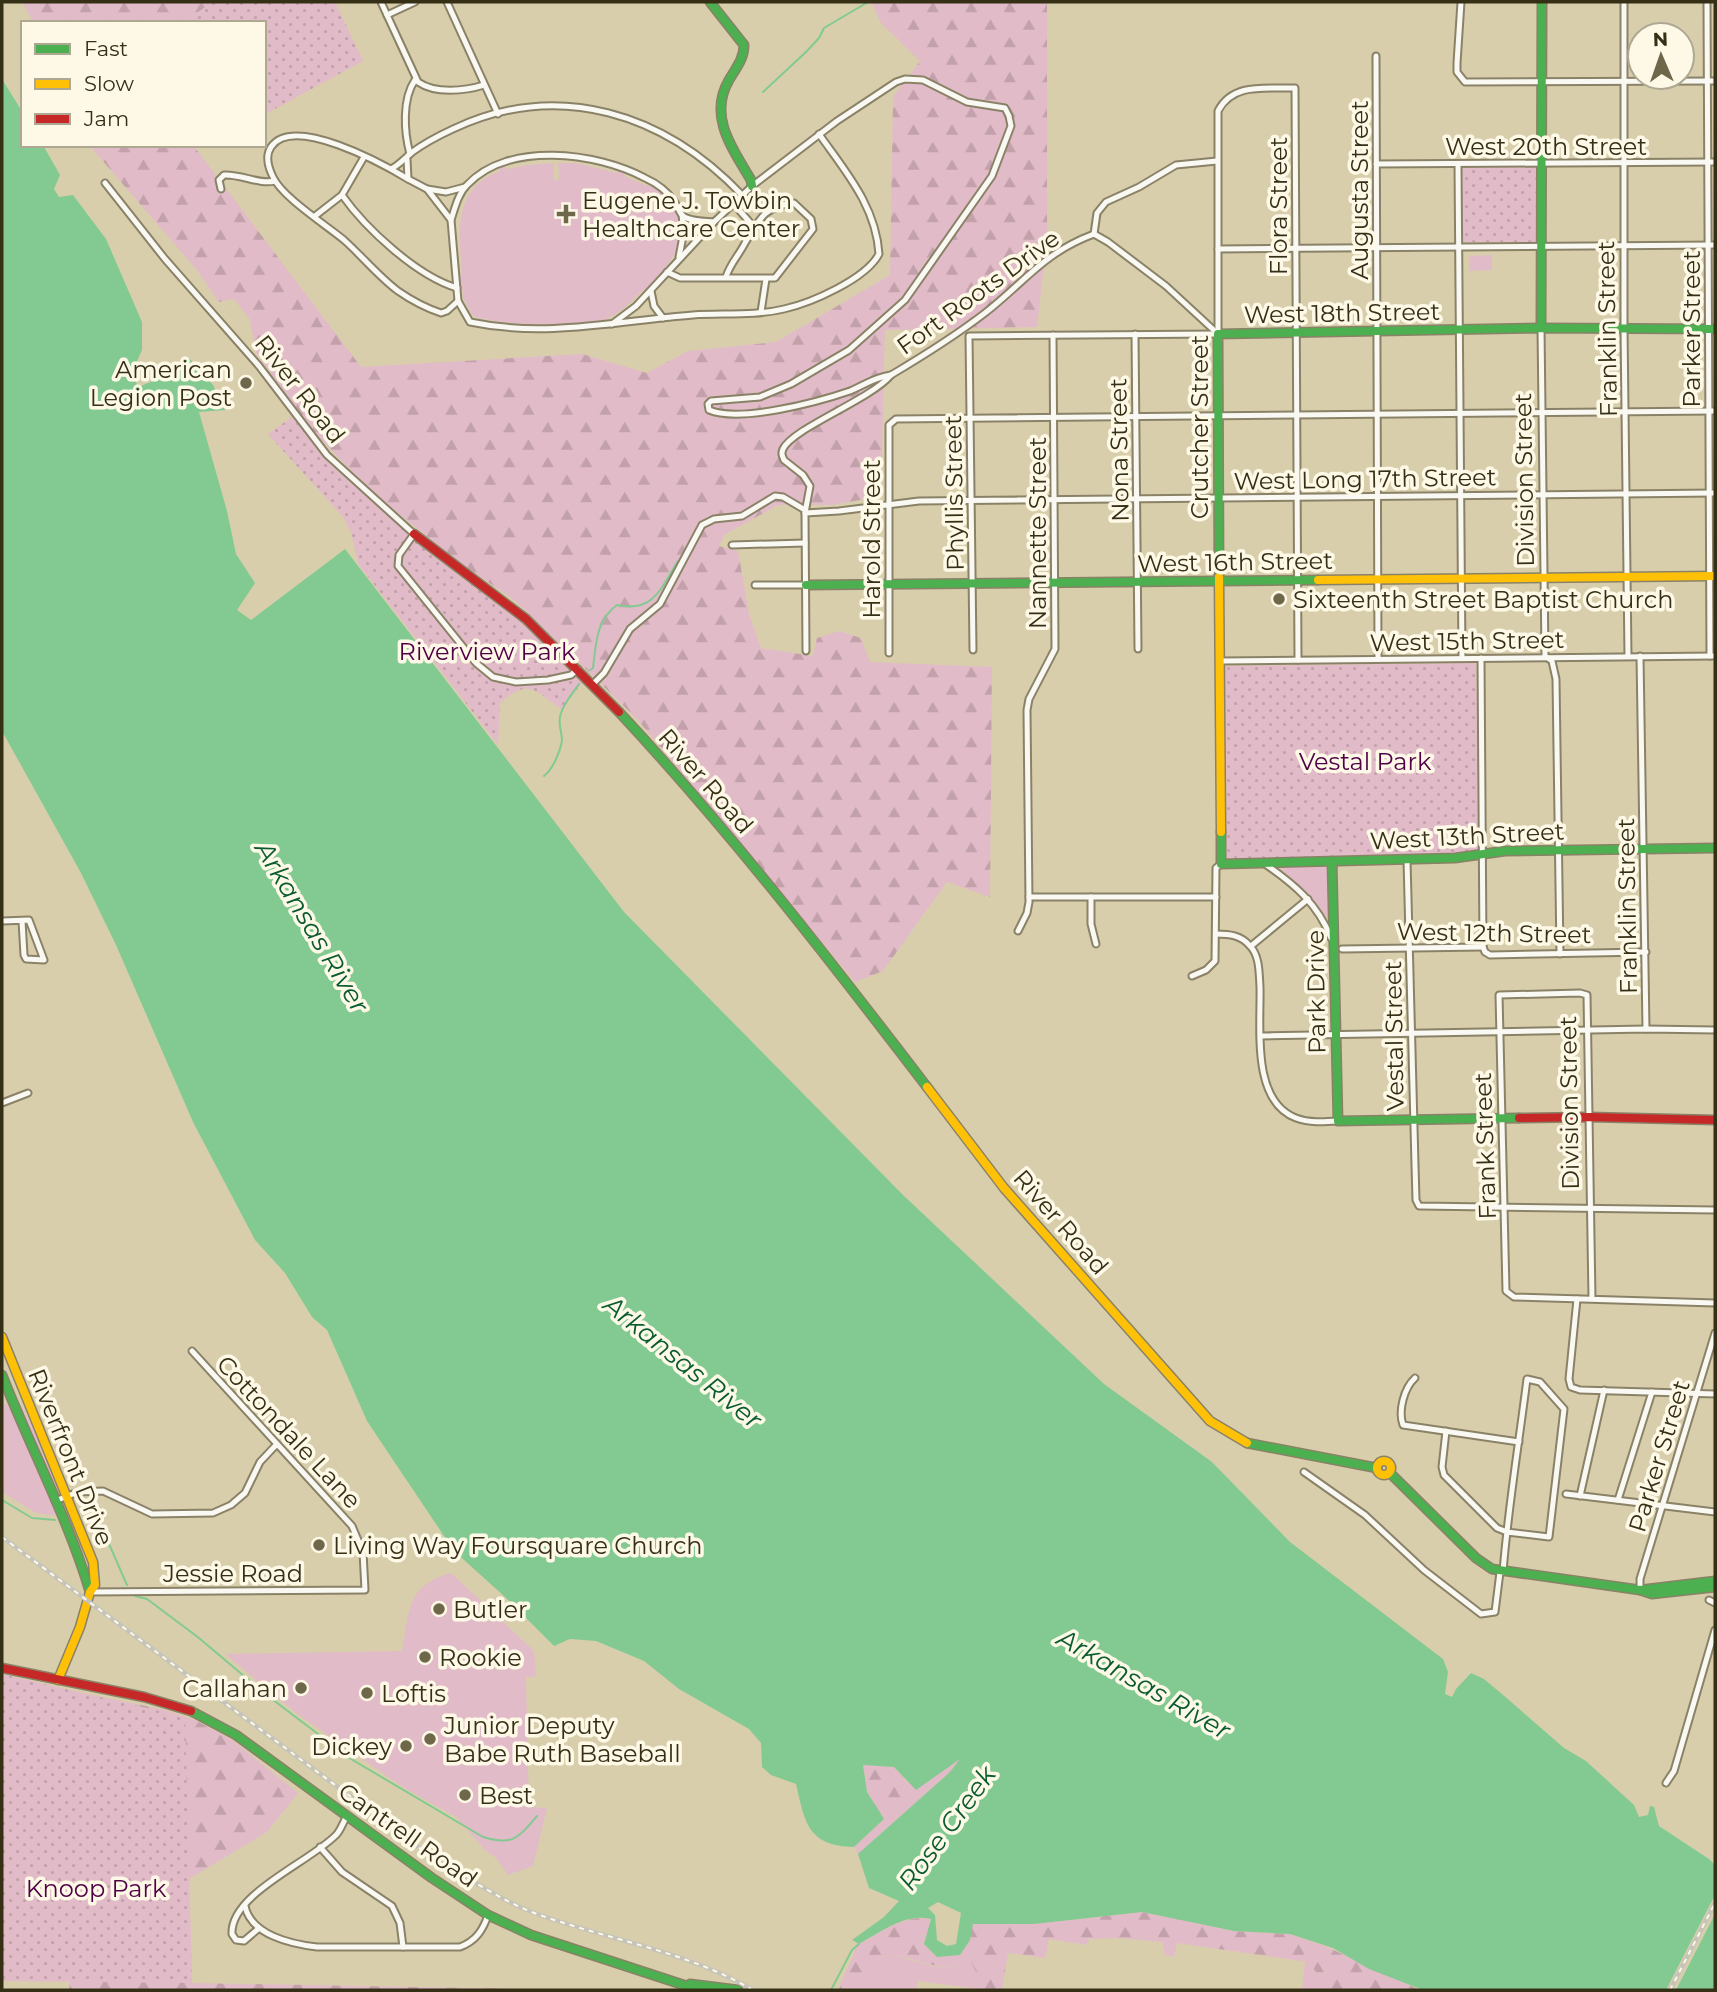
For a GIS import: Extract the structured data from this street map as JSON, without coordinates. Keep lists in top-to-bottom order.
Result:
{
  "streets": {
    "street": [
      "West 20th Street",
      "Augusta Street",
      "Flora Street",
      "Fort Roots Drive",
      "West 18th Street",
      "Franklin Street",
      "Parker Street",
      "River Road",
      "Crutcher Street",
      "Nona Street",
      "West Long 17th Street",
      "Division Street",
      "Phyllis Street",
      "Nannette Street",
      "Harold Street",
      "West 16th Street",
      "West 15th Street",
      "West 13th Street",
      "West 12th Street",
      "Park Drive",
      "Vestal Street",
      "Frank Street",
      "Cottondale Lane",
      "Riverfront Drive",
      "Jessie Road",
      "Cantrell Road"
    ]
  },
  "crossings": [
    ["West 20th Street", "Augusta Street"],
    ["West 20th Street", "Franklin Street"],
    ["West 20th Street", "Parker Street"],
    ["West 20th Street", "Division Street"],
    ["Augusta Street", "West 18th Street"],
    ["Augusta Street", "West Long 17th Street"],
    ["Augusta Street", "West 16th Street"],
    ["Augusta Street", "West 15th Street"],
    ["Flora Street", "West 18th Street"],
    ["Flora Street", "Crutcher Street"],
    ["Flora Street", "West Long 17th Street"],
    ["Flora Street", "West 16th Street"],
    ["Flora Street", "West 15th Street"],
    ["Fort Roots Drive", "West 18th Street"],
    ["Fort Roots Drive", "Crutcher Street"],
    ["Fort Roots Drive", "West Long 17th Street"],
    ["West 18th Street", "Franklin Street"],
    ["West 18th Street", "Parker Street"],
    ["West 18th Street", "Crutcher Street"],
    ["West 18th Street", "Nona Street"],
    ["West 18th Street", "Division Street"],
    ["West 18th Street", "Phyllis Street"],
    ["West 18th Street", "Nannette Street"],
    ["Franklin Street", "West Long 17th Street"],
    ["Franklin Street", "West 16th Street"],
    ["Franklin Street", "West 15th Street"],
    ["Franklin Street", "West 13th Street"],
    ["Franklin Street", "West 12th Street"],
    ["Parker Street", "West Long 17th Street"],
    ["Parker Street", "West 16th Street"],
    ["Parker Street", "West 15th Street"],
    ["Crutcher Street", "West Long 17th Street"],
    ["Crutcher Street", "West 16th Street"],
    ["Crutcher Street", "West 15th Street"],
    ["Crutcher Street", "West 13th Street"],
    ["Nona Street", "West Long 17th Street"],
    ["Nona Street", "West 16th Street"],
    ["West Long 17th Street", "Division Street"],
    ["West Long 17th Street", "Phyllis Street"],
    ["West Long 17th Street", "Nannette Street"],
    ["West Long 17th Street", "Harold Street"],
    ["Division Street", "West 16th Street"],
    ["Division Street", "West 15th Street"],
    ["Division Street", "West 13th Street"],
    ["Division Street", "West 12th Street"],
    ["Division Street", "Frank Street"],
    ["Phyllis Street", "Harold Street"],
    ["Phyllis Street", "West 16th Street"],
    ["Nannette Street", "West 16th Street"],
    ["Harold Street", "West 16th Street"],
    ["West 13th Street", "Park Drive"],
    ["West 13th Street", "Vestal Street"],
    ["West 12th Street", "Park Drive"],
    ["West 12th Street", "Vestal Street"],
    ["Vestal Street", "Frank Street"],
    ["Cottondale Lane", "Jessie Road"],
    ["Riverfront Drive", "Jessie Road"],
    ["Riverfront Drive", "Cantrell Road"]
  ],
  "water": ["Arkansas River", "Rose Creek"],
  "parks": ["Riverview Park", "Vestal Park", "Knoop Park"],
  "places": {
    "health": ["Eugene J. Towbin Healthcare Center"],
    "other": [
      "American Legion Post",
      "Sixteenth Street Baptist Church",
      "Living Way Foursquare Church",
      "Butler",
      "Rookie",
      "Callahan",
      "Loftis",
      "Junior Deputy Babe Ruth Baseball",
      "Dickey",
      "Best"
    ]
  },
  "legend": ["Fast", "Slow", "Jam"],
  "north": "top"
}
